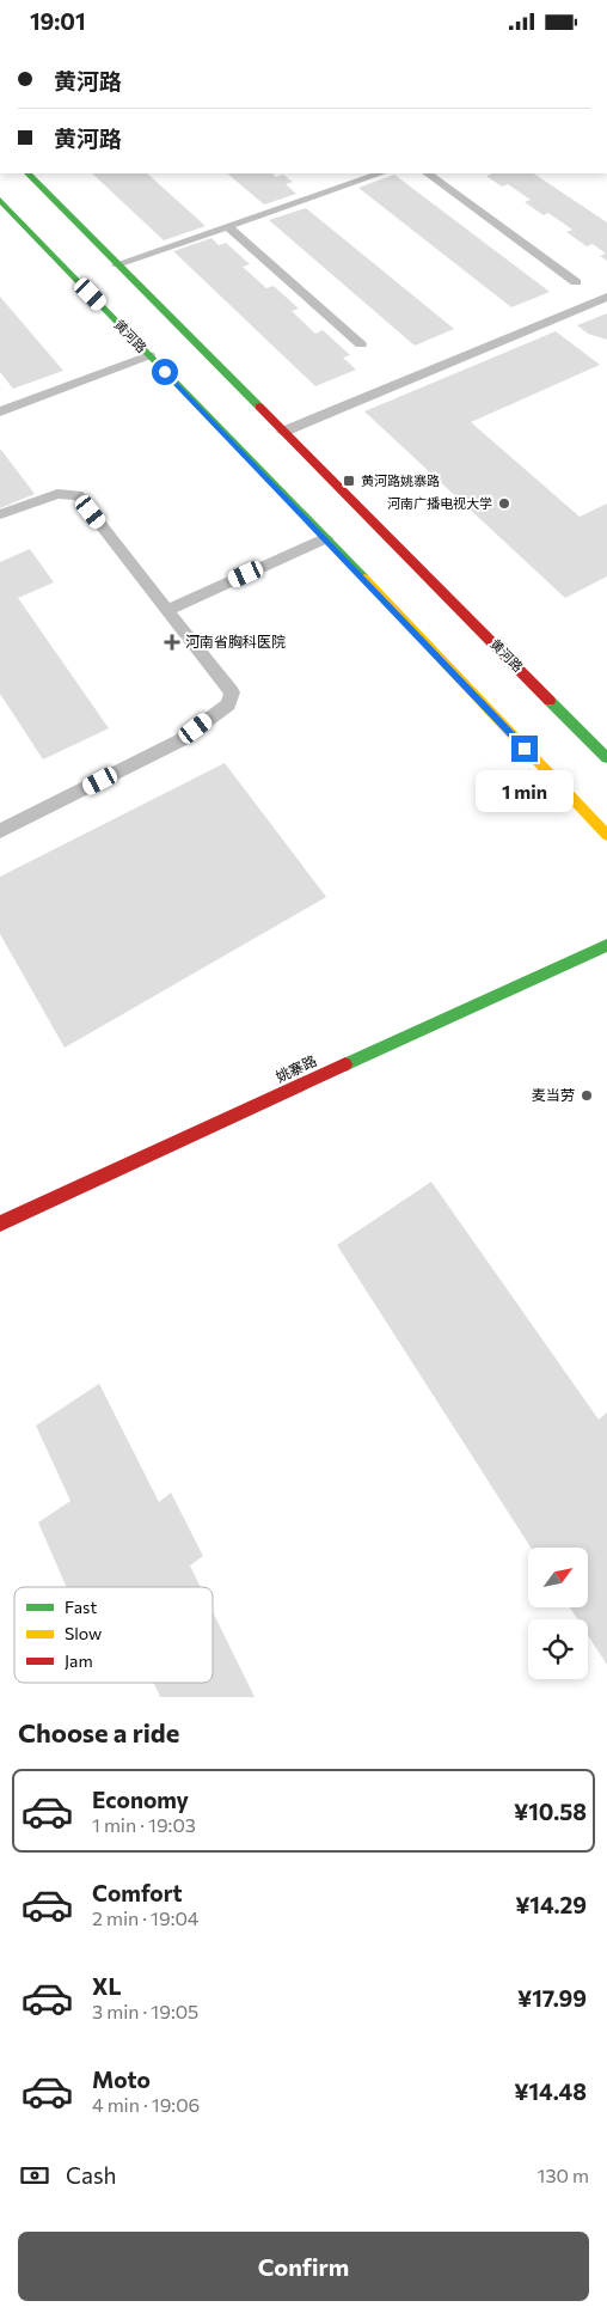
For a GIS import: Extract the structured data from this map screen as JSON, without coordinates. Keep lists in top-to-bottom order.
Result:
{
  "streets": {
    "main road": ["黄河路", "姚寨路"]
  },
  "places": {
    "transit": ["黄河路姚寨路"],
    "other": ["河南广播电视大学", "麦当劳"],
    "health": ["河南省胸科医院"]
  },
  "legend": ["Fast", "Slow", "Jam"],
  "north": "top right",
  "page": {
    "status": "19:01",
    "banner": ["黄河路", "黄河路"],
    "bubble": "1 min",
    "heading": "Choose a ride",
    "list": [
      {
        "name": "Economy",
        "note": "1 min · 19:03",
        "value": "¥10.58"
      },
      {
        "name": "Comfort",
        "note": "2 min · 19:04",
        "value": "¥14.29"
      },
      {
        "name": "XL",
        "note": "3 min · 19:05",
        "value": "¥17.99"
      },
      {
        "name": "Moto",
        "note": "4 min · 19:06",
        "value": "¥14.48"
      }
    ],
    "pay": ["Cash", "130 m"],
    "buttons": "Confirm"
  }
}
